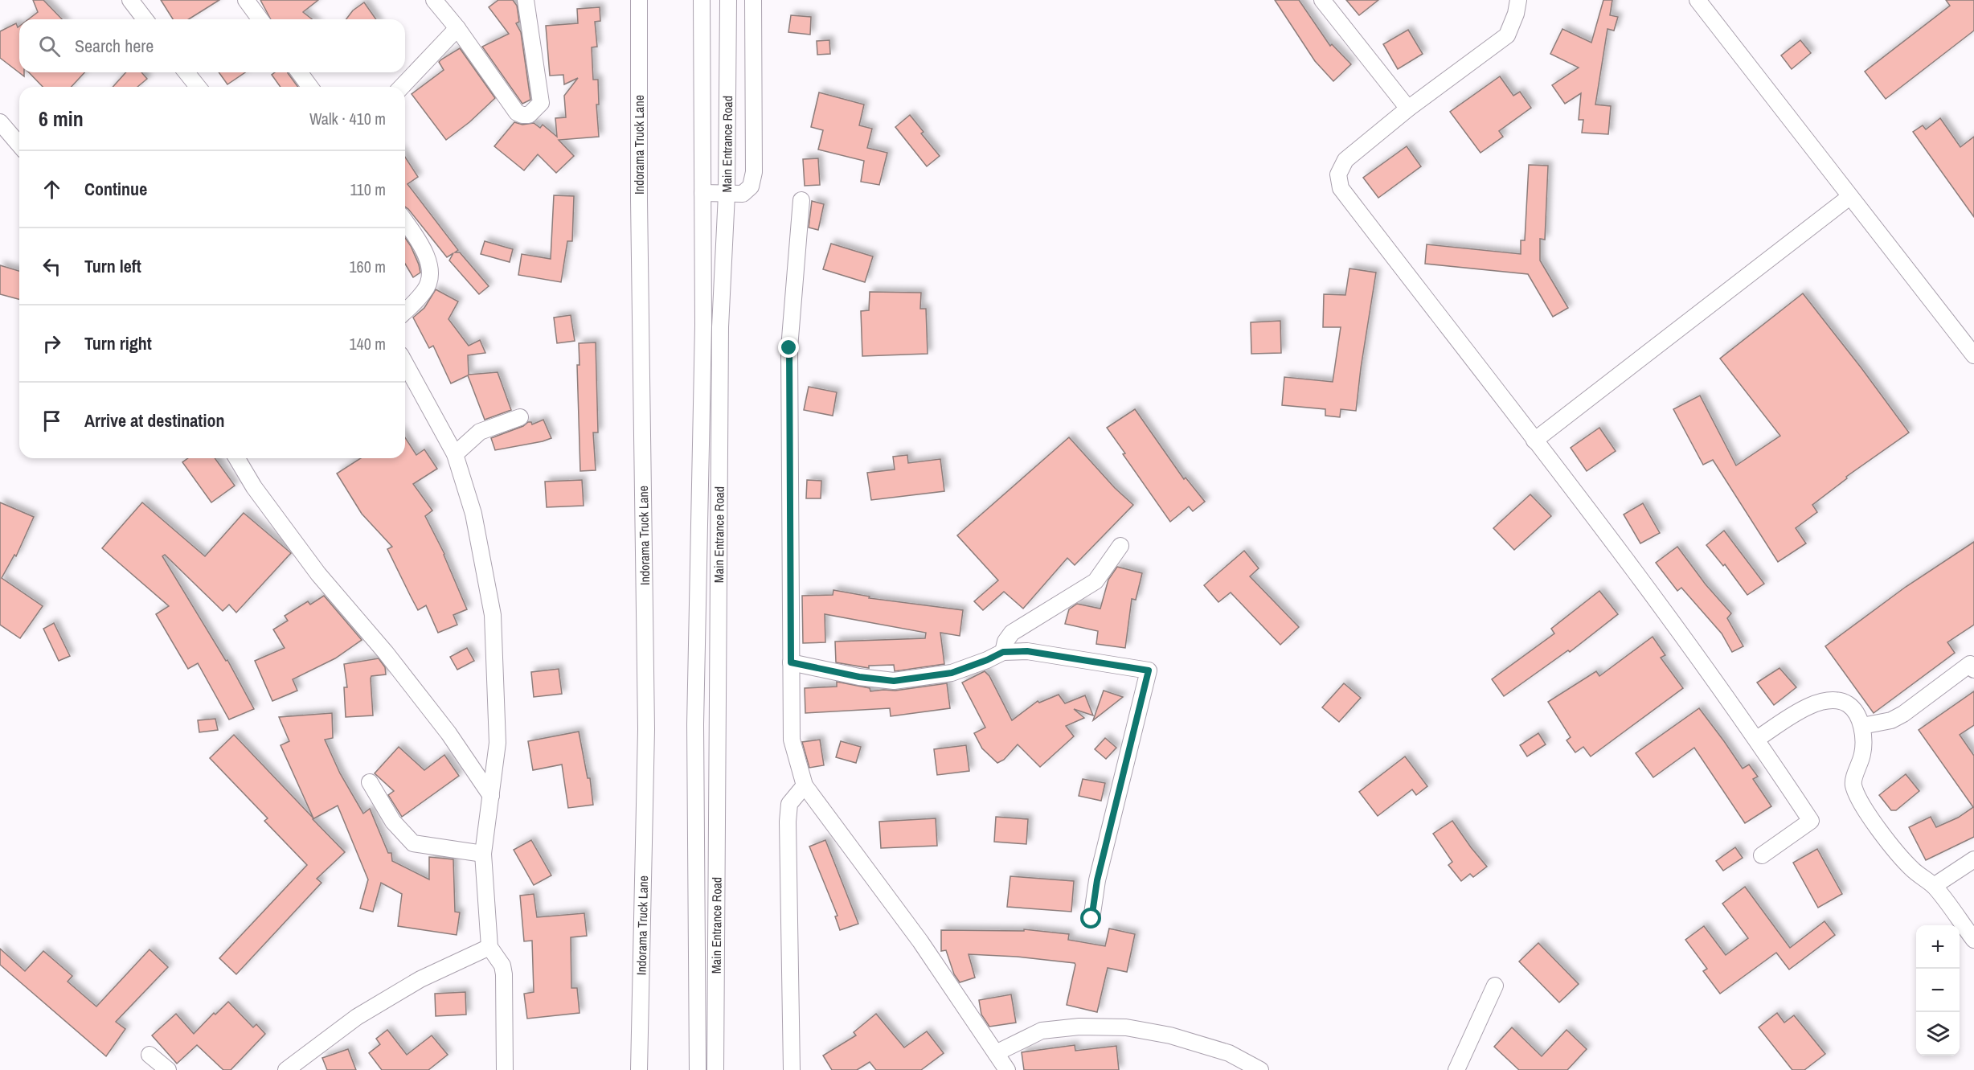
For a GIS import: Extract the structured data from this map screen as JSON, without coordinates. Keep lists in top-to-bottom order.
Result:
{
  "streets": {
    "street": ["Indorama Truck Lane", "Main Entrance Road"]
  },
  "page": {
    "search": "Search here",
    "heading": ["6 min", "Walk · 410 m"],
    "list": [
      ["Continue", "110 m"],
      ["Turn left", "160 m"],
      ["Turn right", "140 m"],
      "Arrive at destination"
    ],
    "map_buttons": ["+", "−"]
  }
}
